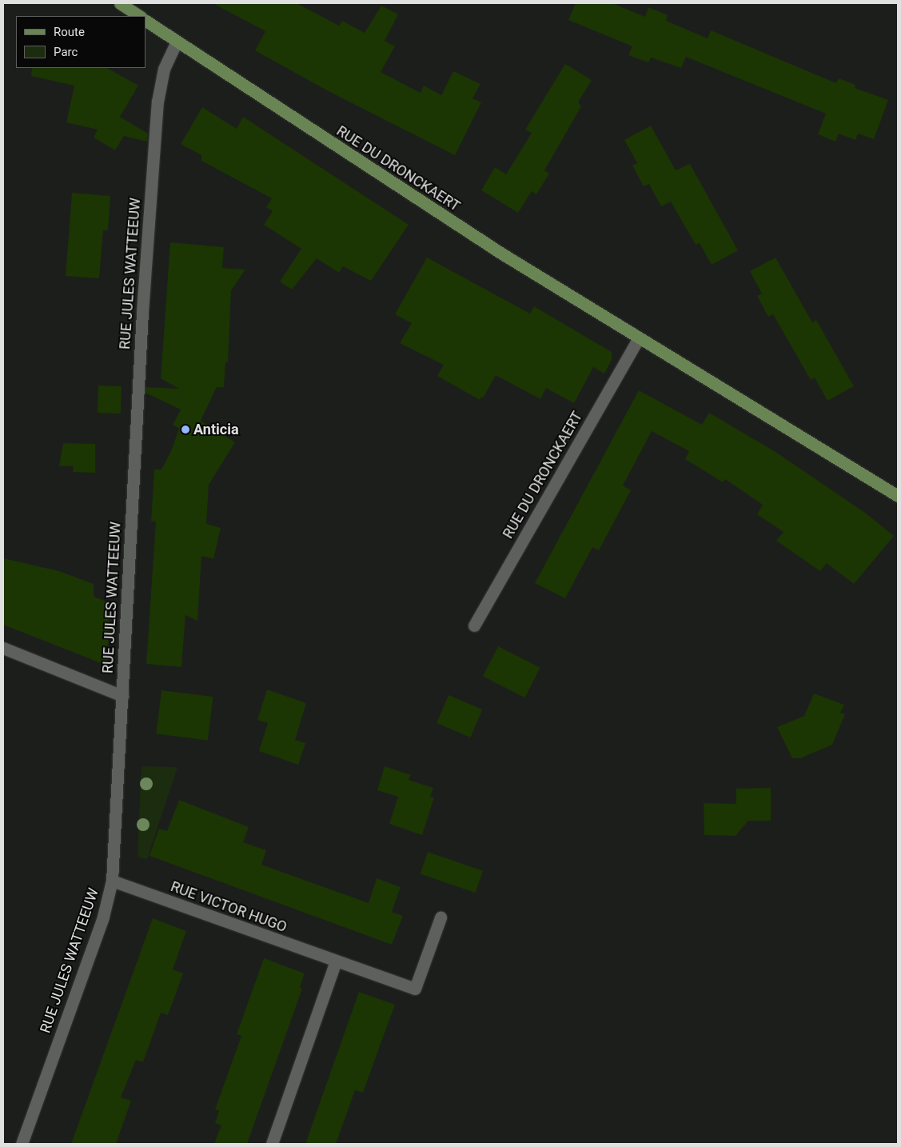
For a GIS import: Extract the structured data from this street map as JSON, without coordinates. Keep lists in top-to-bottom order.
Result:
{
  "streets": {
    "main road": ["RUE DU DRONCKAERT"],
    "street": ["RUE JULES WATTEEUW", "RUE VICTOR HUGO"]
  },
  "crossings": [
    ["RUE DU DRONCKAERT", "RUE JULES WATTEEUW"],
    ["RUE JULES WATTEEUW", "RUE VICTOR HUGO"]
  ],
  "places": ["Anticia"],
  "legend": ["Route", "Parc"]
}
